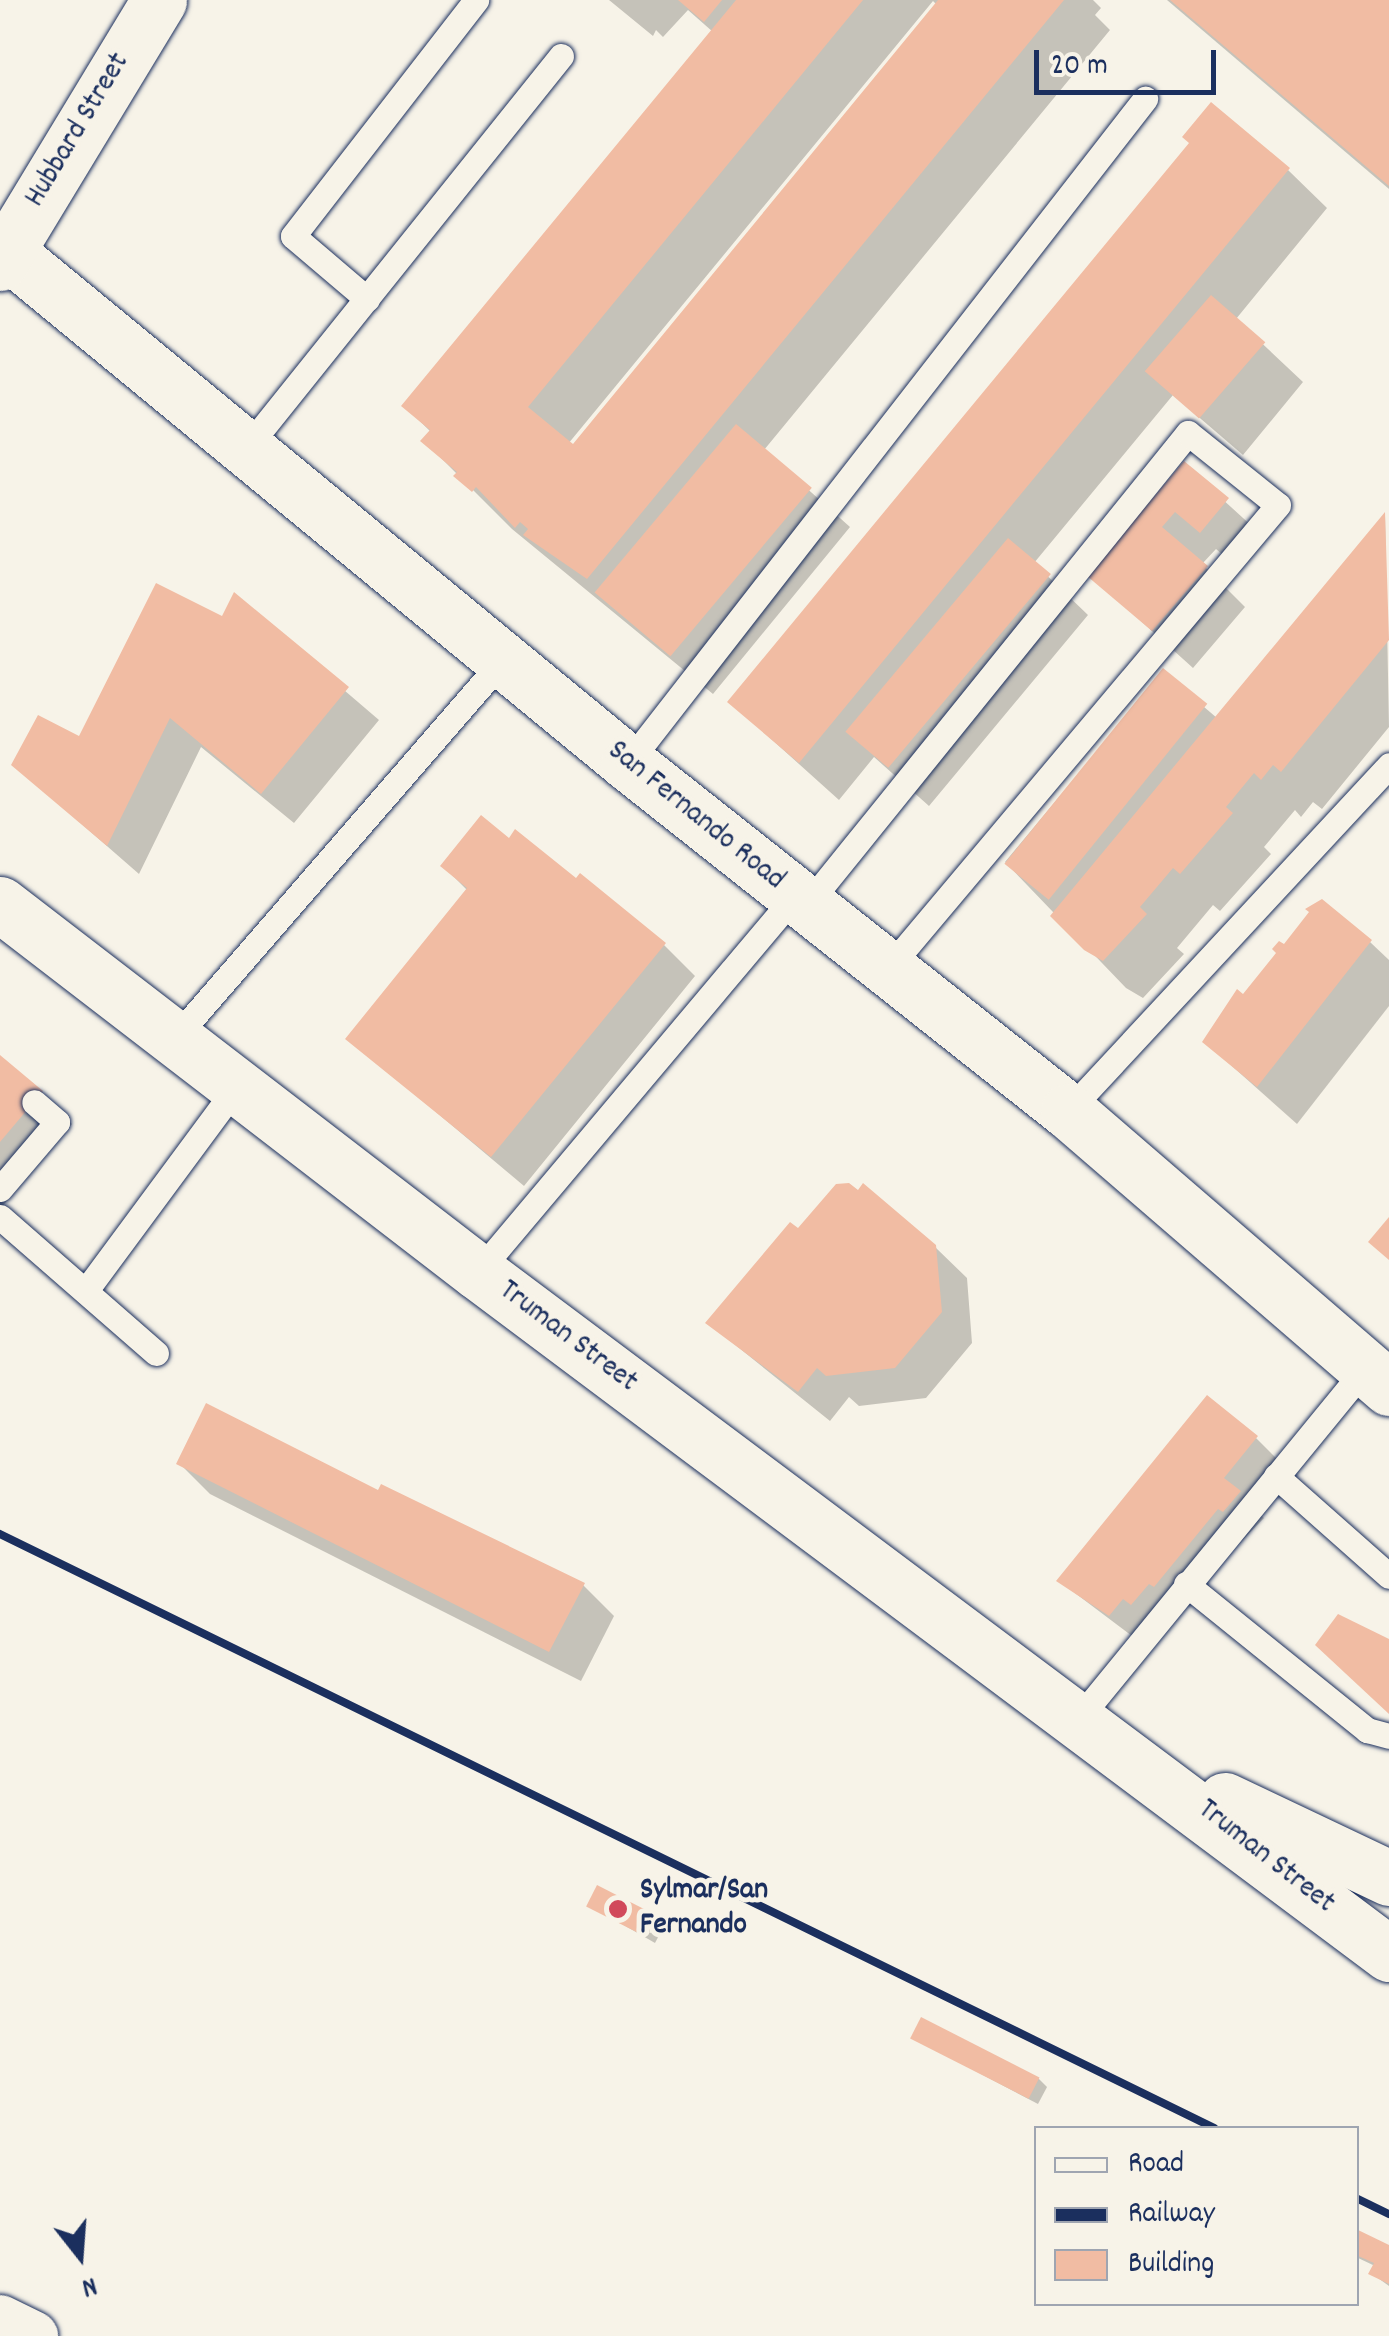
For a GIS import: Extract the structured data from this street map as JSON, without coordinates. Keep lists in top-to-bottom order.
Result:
{
  "streets": {
    "main road": ["Hubbard Street", "San Fernando Road", "Truman Street"]
  },
  "crossings": [
    ["Hubbard Street", "San Fernando Road"]
  ],
  "places": ["Sylmar/San Fernando"],
  "legend": ["Road", "Railway", "Building"],
  "scale_bar": "20 m",
  "north": "bottom"
}
